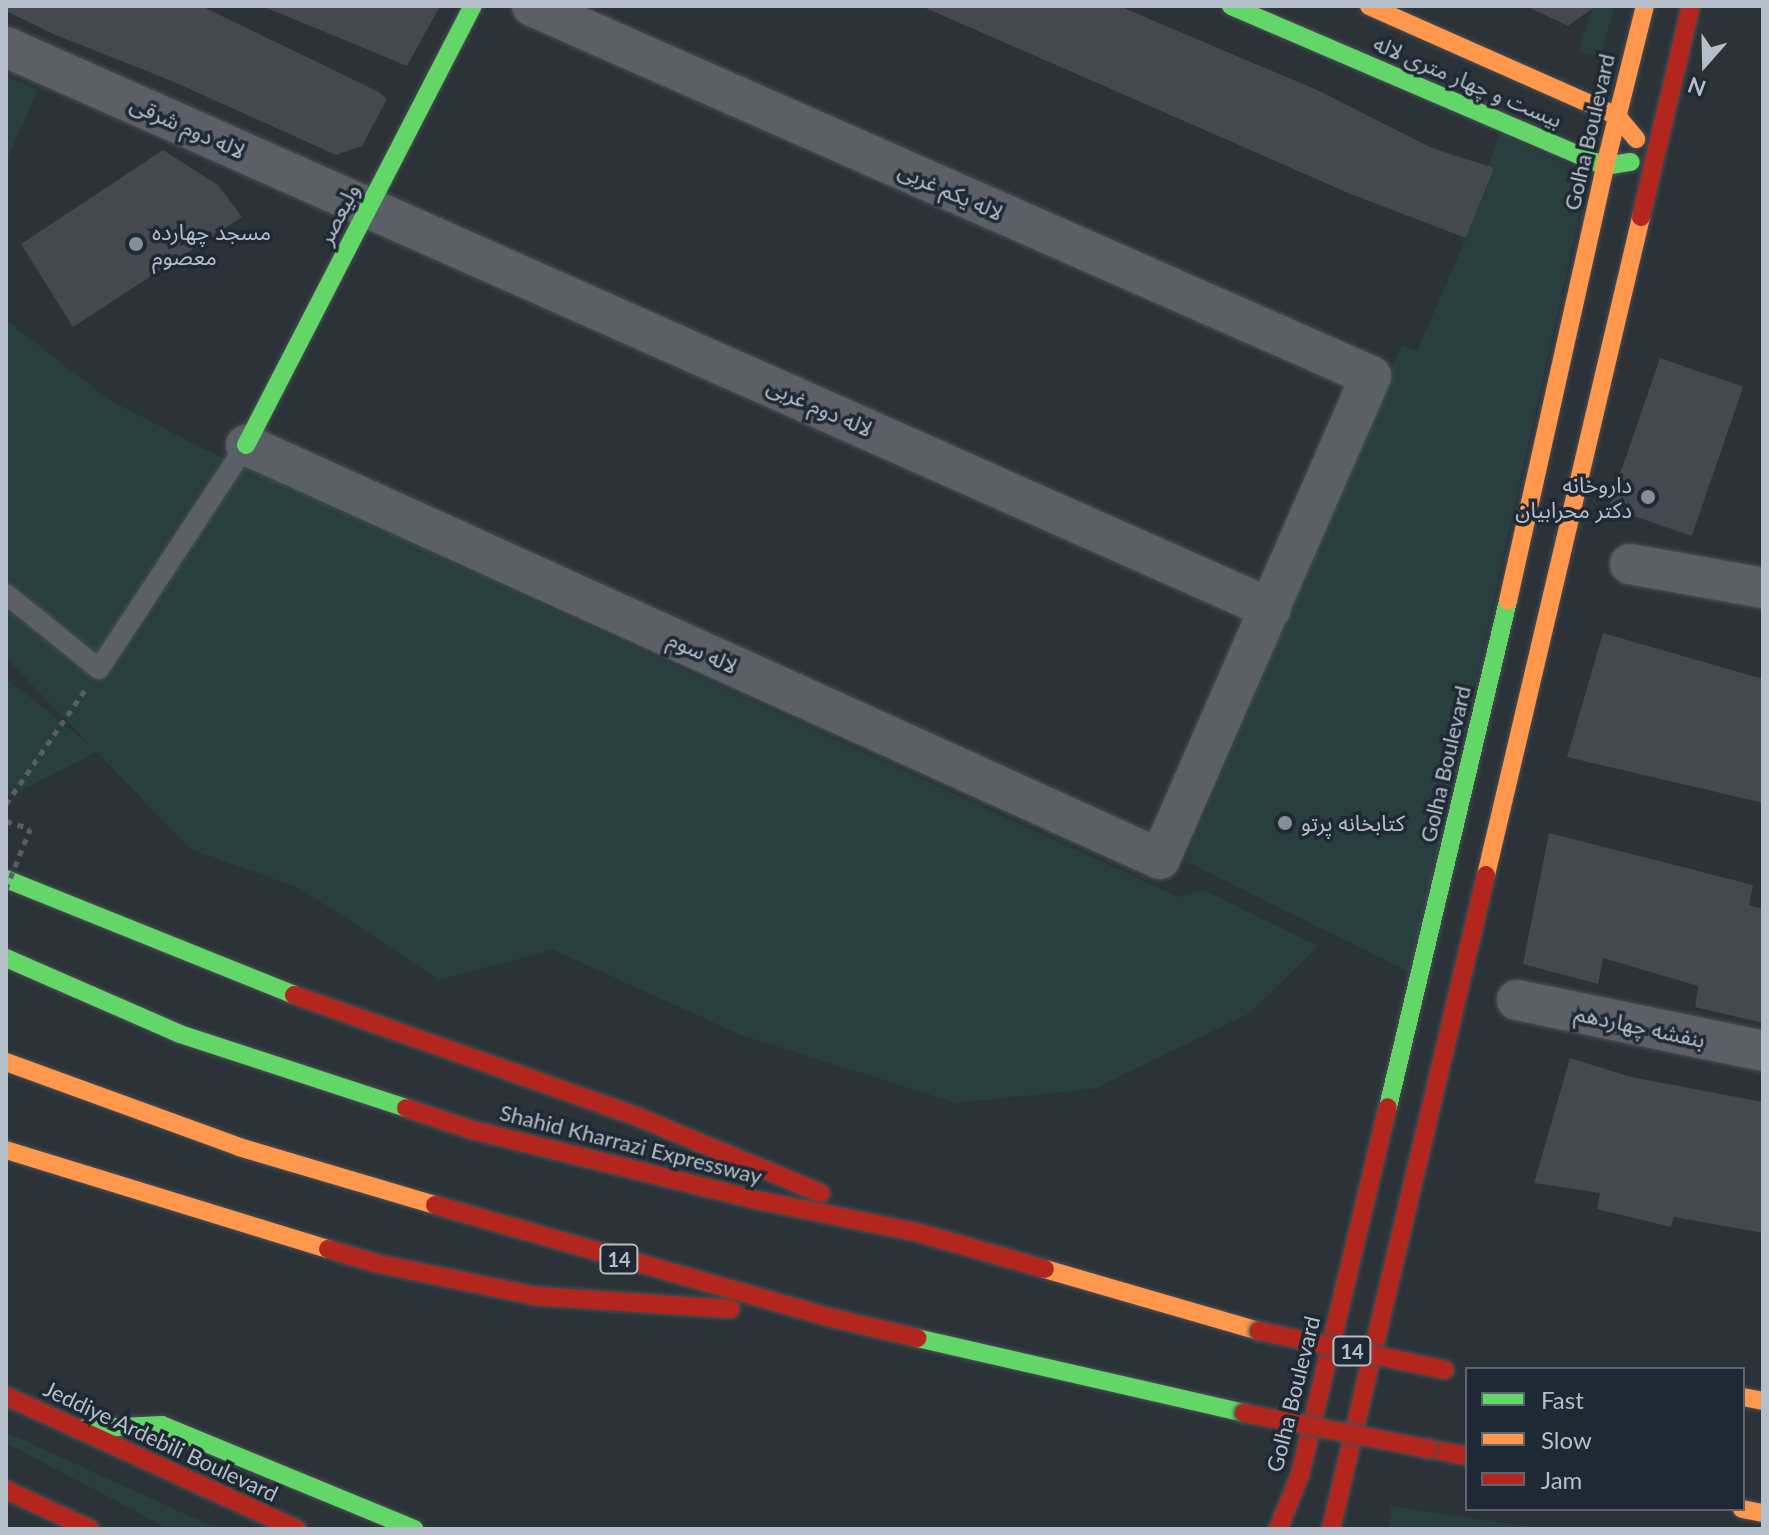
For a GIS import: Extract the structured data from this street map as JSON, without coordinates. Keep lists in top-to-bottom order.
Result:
{
  "streets": {
    "main road": [
      "بیست و چهار متری لاله",
      "Golha Boulevard",
      "ولیعصر",
      "Shahid Kharrazi Expressway",
      "14",
      "Jeddiye Ardebili Boulevard"
    ],
    "street": [
      "لاله دوم شرقی",
      "لاله یکم غربی",
      "لاله دوم غربی",
      "لاله سوم",
      "بنفشه چهاردهم"
    ]
  },
  "crossings": [
    ["بیست و چهار متری لاله", "Golha Boulevard"],
    ["لاله دوم شرقی", "ولیعصر"],
    ["لاله دوم شرقی", "لاله دوم غربی"],
    ["لاله یکم غربی", "لاله دوم غربی"],
    ["لاله یکم غربی", "لاله سوم"],
    ["ولیعصر", "لاله دوم غربی"],
    ["ولیعصر", "لاله سوم"],
    ["لاله دوم غربی", "لاله سوم"]
  ],
  "places": ["مسجد چهارده معصوم", "داروخانه دکتر محرابیان", "كتابخانه پرتو"],
  "legend": ["Fast", "Slow", "Jam"],
  "north": "bottom"
}
